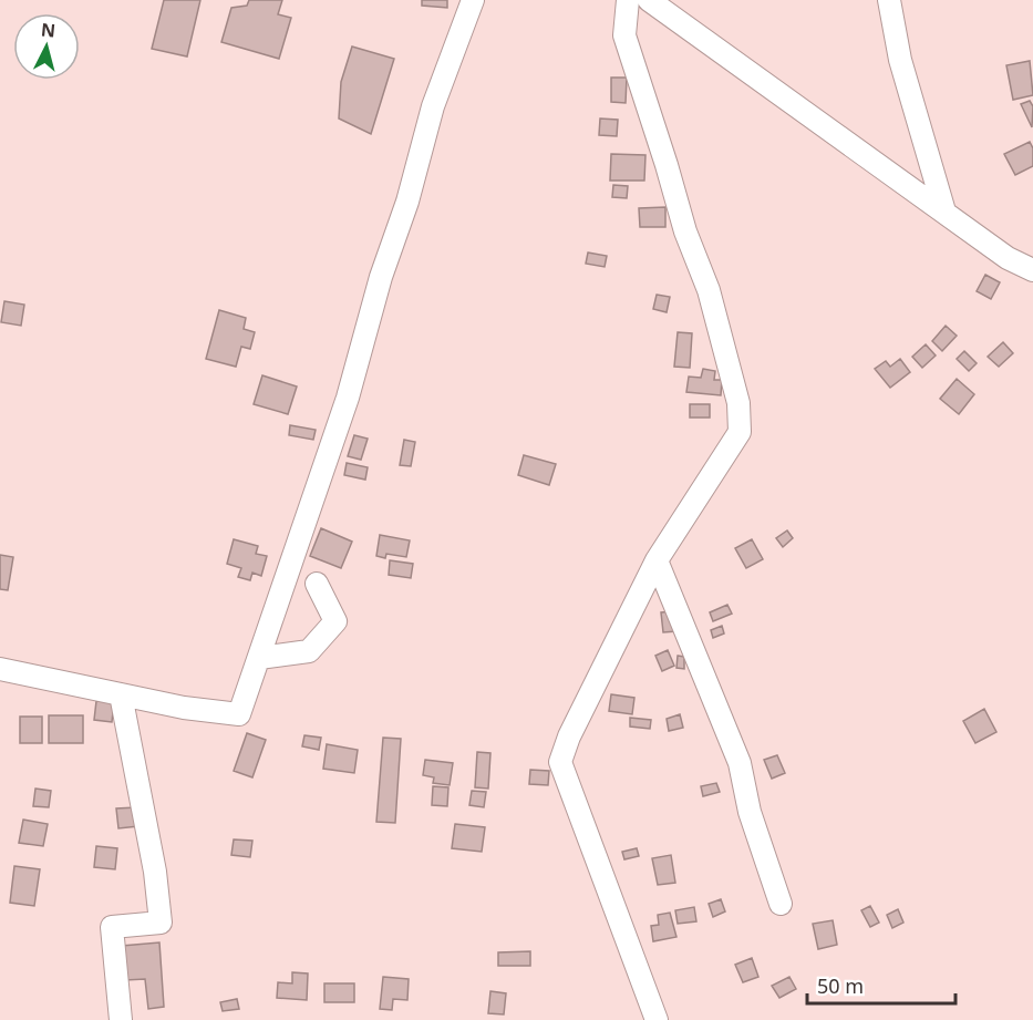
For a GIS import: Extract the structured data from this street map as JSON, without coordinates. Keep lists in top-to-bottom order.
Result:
{
  "scale_bar": "50 m",
  "north": "top"
}
